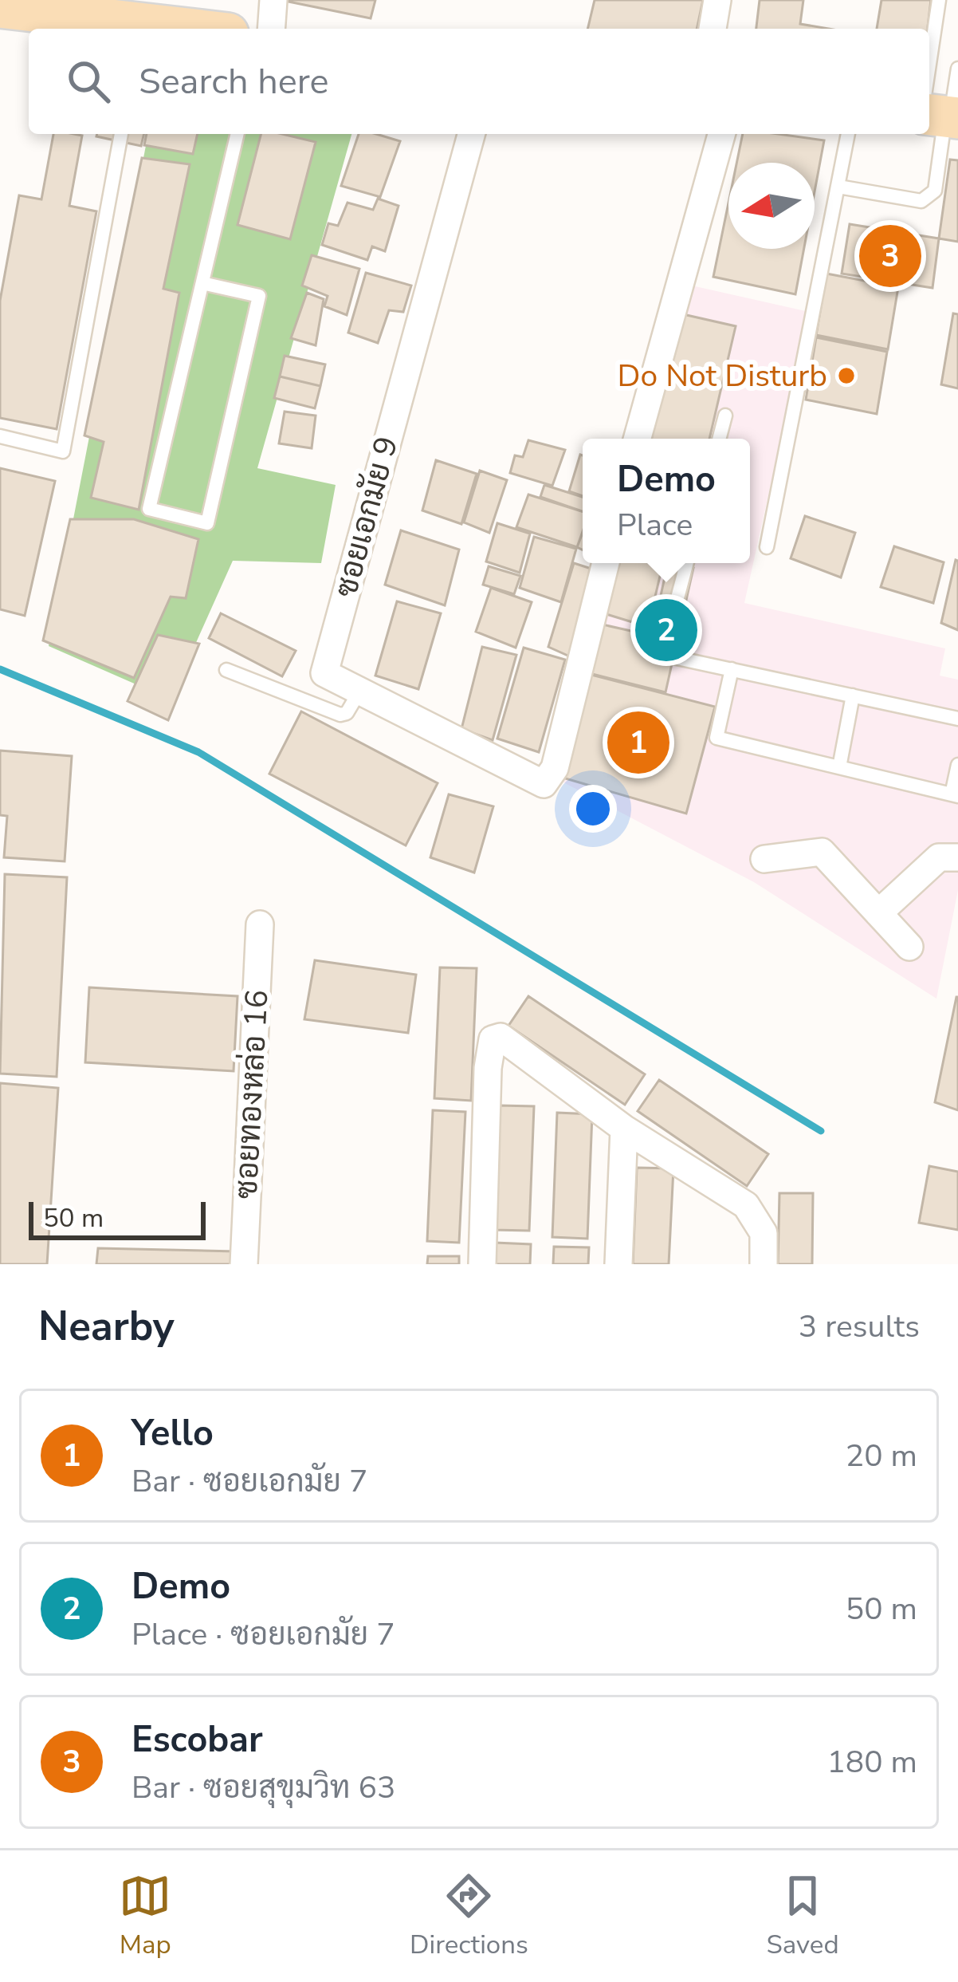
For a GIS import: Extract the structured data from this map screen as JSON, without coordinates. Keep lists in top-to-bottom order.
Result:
{
  "streets": {
    "street": ["ซอยเอกมัย 9", "ซอยทองหล่อ 16"]
  },
  "places": ["Do Not Disturb"],
  "scale_bar": "50 m",
  "north": "left",
  "page": {
    "search": "Search here",
    "pins": ["3", "2", "1"],
    "popup": ["Demo", "Place"],
    "scale": "50 m",
    "heading": ["Nearby", "3 results"],
    "list": [
      {
        "mark": "1",
        "name": "Yello",
        "note": "Bar · ซอยเอกมัย 7",
        "value": "20 m"
      },
      {
        "mark": "2",
        "name": "Demo",
        "note": "Place · ซอยเอกมัย 7",
        "value": "50 m"
      },
      {
        "mark": "3",
        "name": "Escobar",
        "note": "Bar · ซอยสุขุมวิท 63",
        "value": "180 m"
      }
    ],
    "nav": ["Map", "Directions", "Saved"]
  }
}
